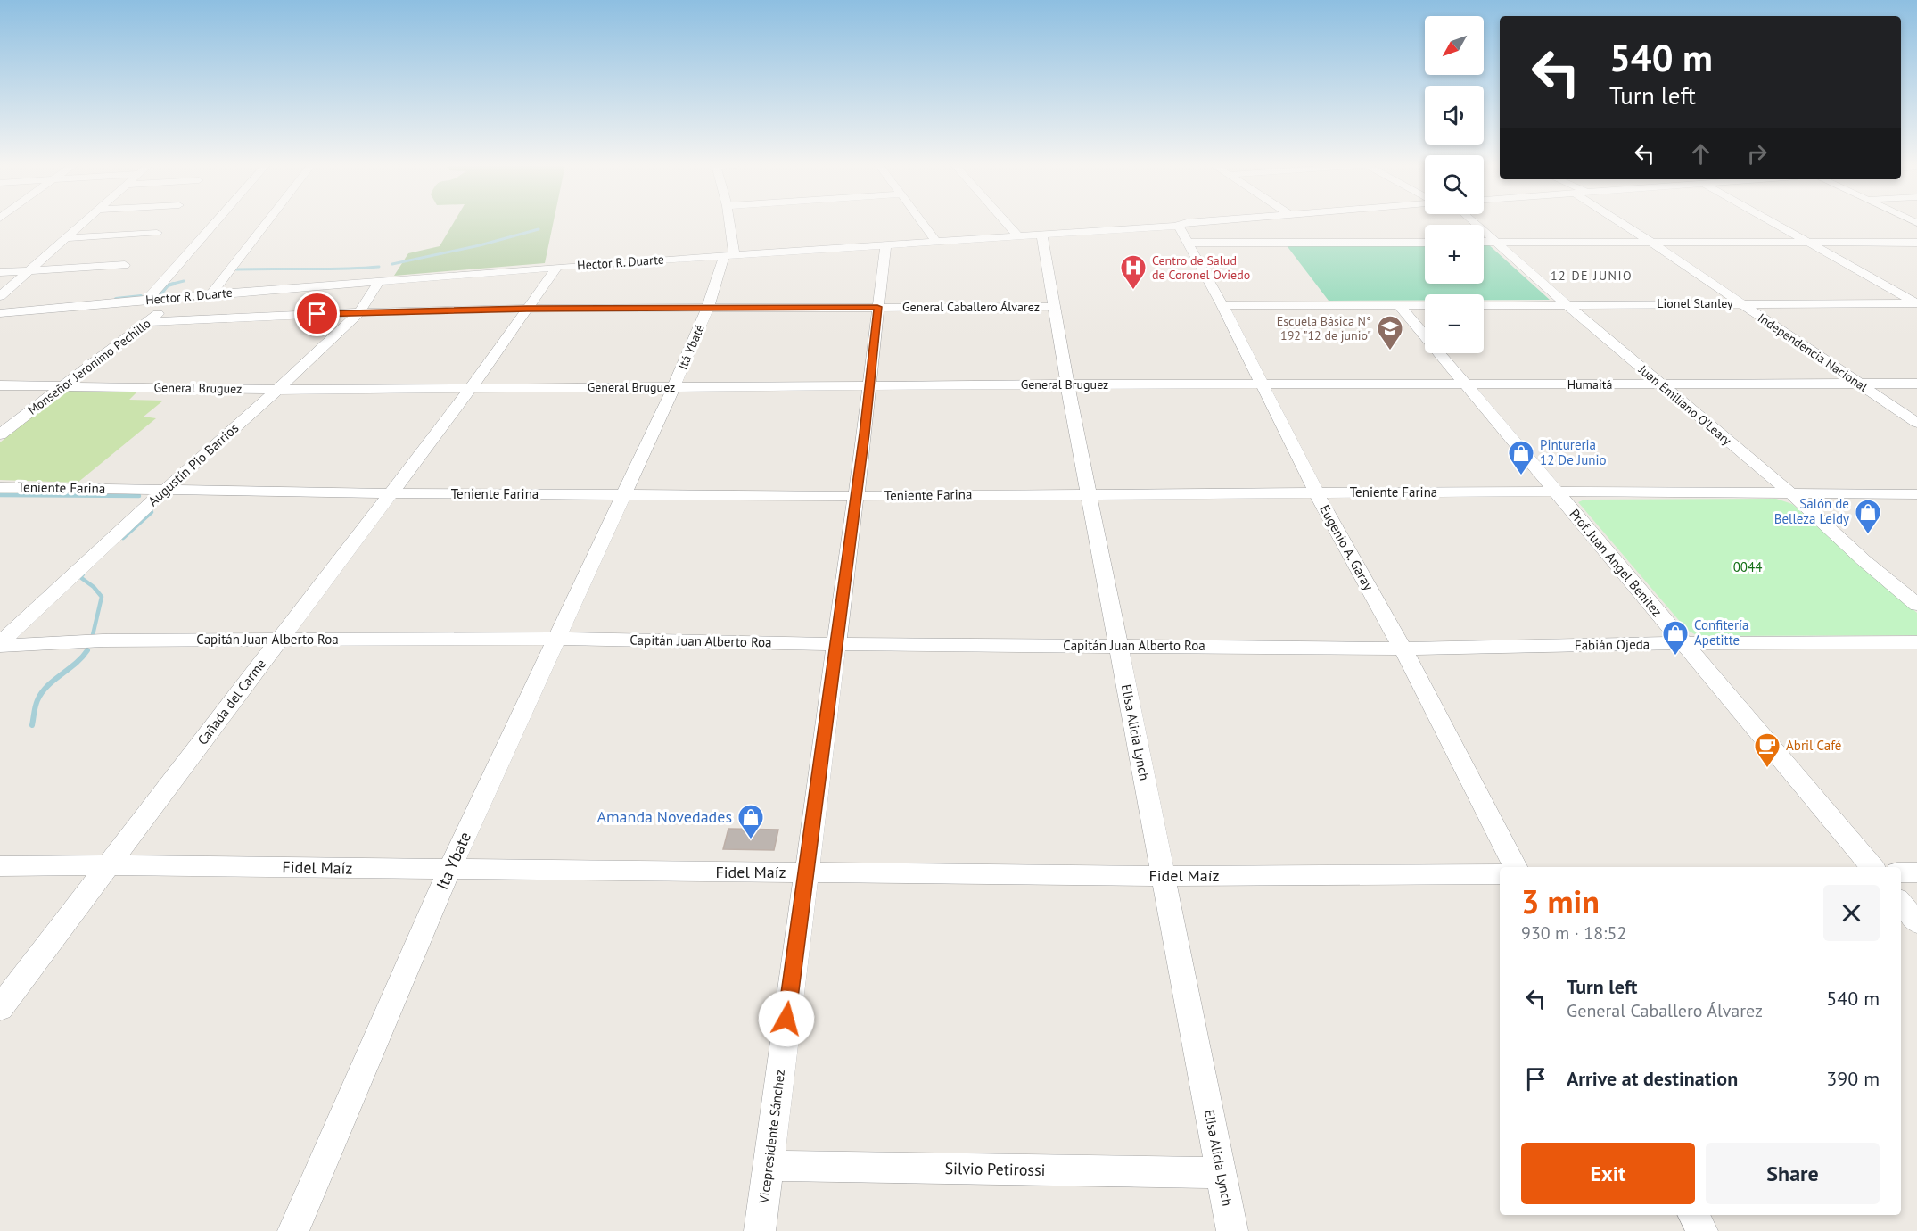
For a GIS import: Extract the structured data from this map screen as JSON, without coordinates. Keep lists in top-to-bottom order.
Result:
{
  "streets": {
    "street": [
      "Hector R. Duarte",
      "Lionel Stanley",
      "General Caballero Álvarez",
      "Itá Ybaté",
      "Independencia Nacional",
      "Monseñor Jerónimo Pechillo",
      "General Bruguez",
      "Humaitá",
      "Juan Emiliano O'Leary",
      "Augustín Pio Barrios",
      "Teniente Farina",
      "Eugenio A. Garay",
      "Prof. Juan Angel Benitez",
      "Capitán Juan Alberto Roa",
      "Fabián Ojeda",
      "Cañada del Carme",
      "Elisa Alicia Lynch",
      "Ita Ybate",
      "Fidel Maíz",
      "Vicepresidente Sánchez",
      "Silvio Petirossi"
    ]
  },
  "crossings": [
    ["Hector R. Duarte", "Itá Ybaté"],
    ["Hector R. Duarte", "Monseñor Jerónimo Pechillo"],
    ["Hector R. Duarte", "Augustín Pio Barrios"],
    ["Hector R. Duarte", "Eugenio A. Garay"],
    ["Hector R. Duarte", "Cañada del Carme"],
    ["Hector R. Duarte", "Elisa Alicia Lynch"],
    ["Hector R. Duarte", "Vicepresidente Sánchez"],
    ["Lionel Stanley", "Independencia Nacional"],
    ["Lionel Stanley", "Juan Emiliano O'Leary"],
    ["General Caballero Álvarez", "Itá Ybaté"],
    ["General Caballero Álvarez", "Monseñor Jerónimo Pechillo"],
    ["General Caballero Álvarez", "Augustín Pio Barrios"],
    ["General Caballero Álvarez", "Cañada del Carme"],
    ["General Caballero Álvarez", "Elisa Alicia Lynch"],
    ["General Caballero Álvarez", "Vicepresidente Sánchez"],
    ["Itá Ybaté", "General Bruguez"],
    ["Itá Ybaté", "Teniente Farina"],
    ["Itá Ybaté", "Ita Ybate"],
    ["Independencia Nacional", "Humaitá"],
    ["Monseñor Jerónimo Pechillo", "General Bruguez"],
    ["General Bruguez", "Humaitá"],
    ["General Bruguez", "Augustín Pio Barrios"],
    ["General Bruguez", "Eugenio A. Garay"],
    ["General Bruguez", "Cañada del Carme"],
    ["General Bruguez", "Elisa Alicia Lynch"],
    ["General Bruguez", "Vicepresidente Sánchez"],
    ["Humaitá", "Juan Emiliano O'Leary"],
    ["Humaitá", "Eugenio A. Garay"],
    ["Humaitá", "Prof. Juan Angel Benitez"],
    ["Juan Emiliano O'Leary", "Teniente Farina"],
    ["Augustín Pio Barrios", "Teniente Farina"],
    ["Augustín Pio Barrios", "Capitán Juan Alberto Roa"],
    ["Teniente Farina", "Eugenio A. Garay"],
    ["Teniente Farina", "Prof. Juan Angel Benitez"],
    ["Teniente Farina", "Cañada del Carme"],
    ["Teniente Farina", "Elisa Alicia Lynch"],
    ["Teniente Farina", "Ita Ybate"],
    ["Teniente Farina", "Vicepresidente Sánchez"],
    ["Eugenio A. Garay", "Capitán Juan Alberto Roa"],
    ["Eugenio A. Garay", "Fabián Ojeda"],
    ["Prof. Juan Angel Benitez", "Fabián Ojeda"],
    ["Capitán Juan Alberto Roa", "Fabián Ojeda"],
    ["Capitán Juan Alberto Roa", "Cañada del Carme"],
    ["Capitán Juan Alberto Roa", "Elisa Alicia Lynch"],
    ["Capitán Juan Alberto Roa", "Ita Ybate"],
    ["Capitán Juan Alberto Roa", "Vicepresidente Sánchez"],
    ["Cañada del Carme", "Fidel Maíz"],
    ["Elisa Alicia Lynch", "Fidel Maíz"],
    ["Elisa Alicia Lynch", "Silvio Petirossi"],
    ["Ita Ybate", "Fidel Maíz"],
    ["Fidel Maíz", "Vicepresidente Sánchez"],
    ["Vicepresidente Sánchez", "Silvio Petirossi"]
  ],
  "districts": ["12 DE JUNIO"],
  "parks": ["0044"],
  "places": {
    "hospital": ["Centro de Salud de Coronel Oviedo"],
    "school or university": ["Escuela Básica N° 192 \"12 de junio\""],
    "shop": [
      "Pintureria 12 De Junio",
      "Salón de Belleza Leidy",
      "Confitería Apetitte",
      "Amanda Novedades"
    ],
    "cafe": ["Abril Café"]
  },
  "north": "bottom left",
  "page": {
    "map_buttons": ["+", "−"],
    "turn": ["540 m", "Turn left"],
    "heading": ["3 min", "930 m · 18:52"],
    "list": [
      {
        "name": "Turn left",
        "note": "General Caballero Álvarez",
        "value": "540 m"
      },
      {
        "name": "Arrive at destination",
        "value": "390 m"
      }
    ],
    "buttons": ["Exit", "Share"]
  }
}
